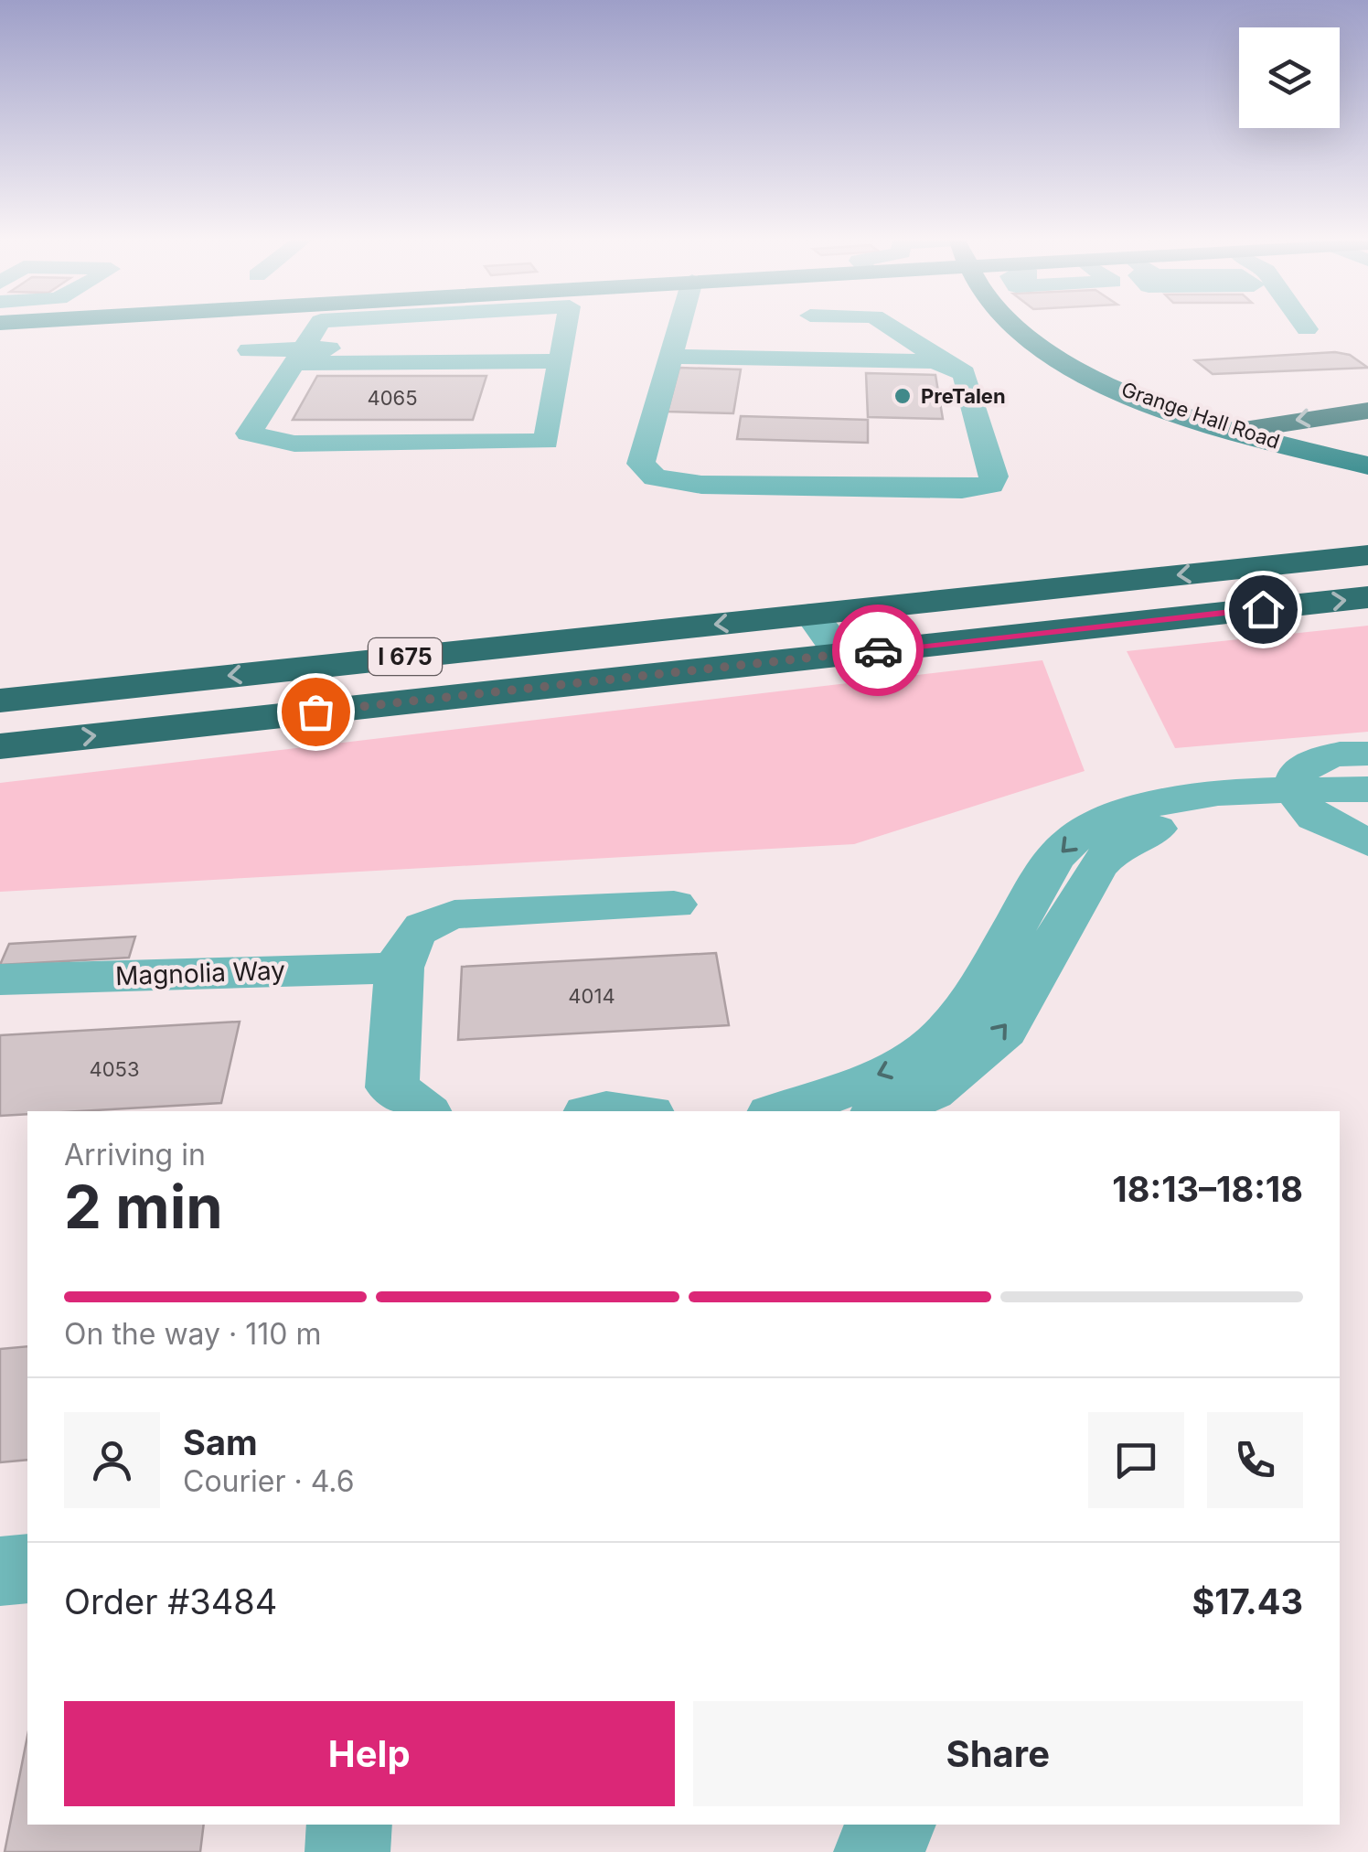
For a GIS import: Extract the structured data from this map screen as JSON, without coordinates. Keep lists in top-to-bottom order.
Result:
{
  "streets": {
    "highway": ["I 675"],
    "main road": ["Grange Hall Road"],
    "street": ["Magnolia Way"]
  },
  "places": ["PreTalen"],
  "house_numbers": ["4065", "4014", "4053"],
  "page": {
    "heading": ["2 min", "Arriving in", "18:13–18:18"],
    "panel": [
      "Sam",
      "Courier · 4.6",
      "Order #3484",
      "$17.43"
    ],
    "bar": "On the way · 110 m",
    "buttons": ["Help", "Share"]
  }
}
